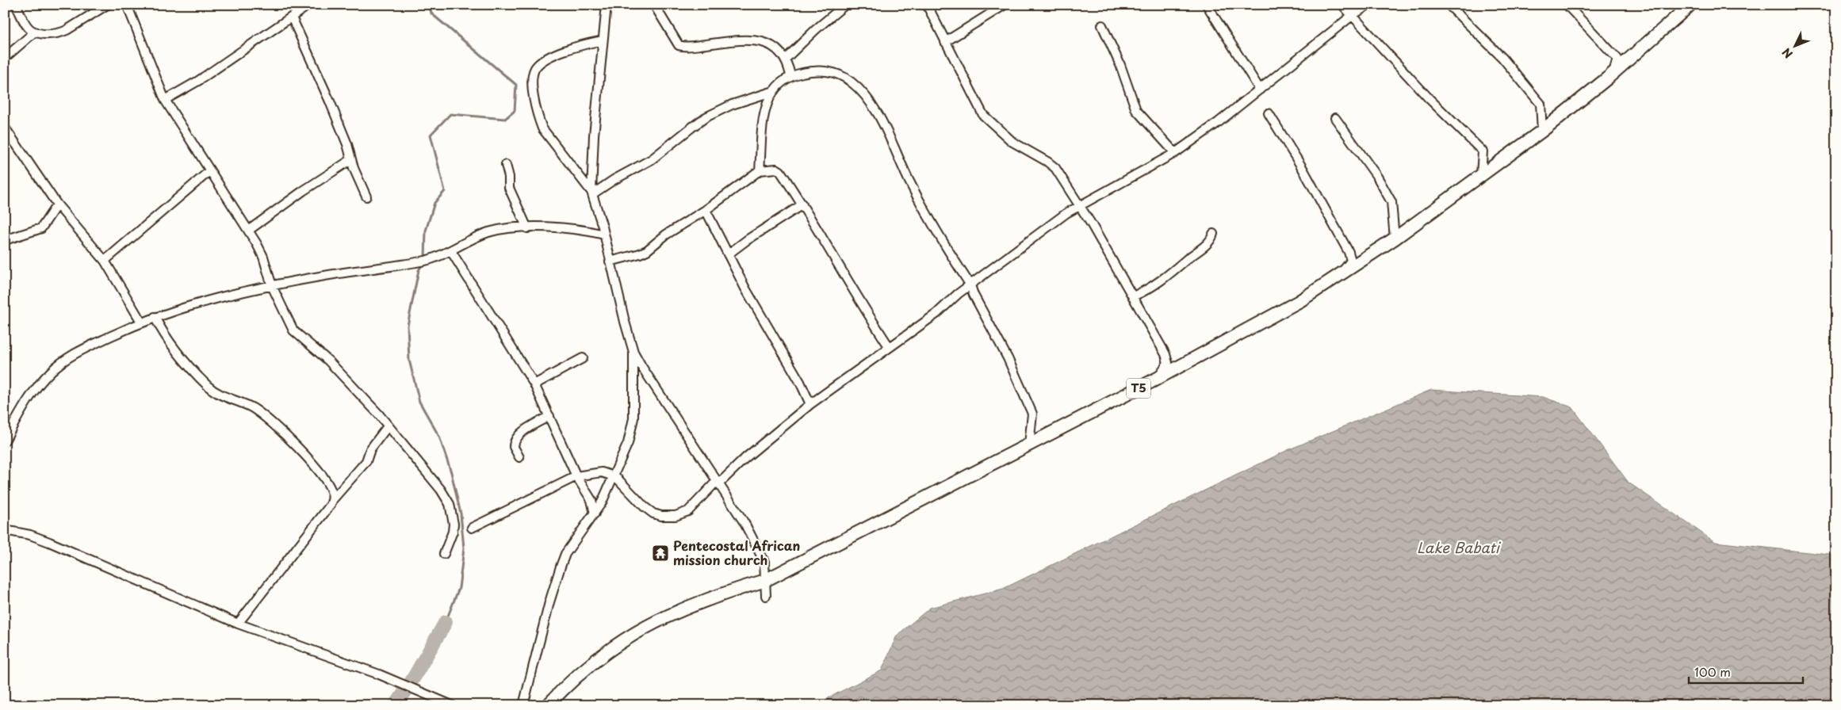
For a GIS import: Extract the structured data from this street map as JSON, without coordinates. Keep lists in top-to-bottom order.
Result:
{
  "streets": {
    "highway": ["T5"]
  },
  "water": ["Lake Babati"],
  "places": {
    "temple": ["Pentecostal African mission church"]
  },
  "scale_bar": "100 m",
  "north": "bottom left"
}
